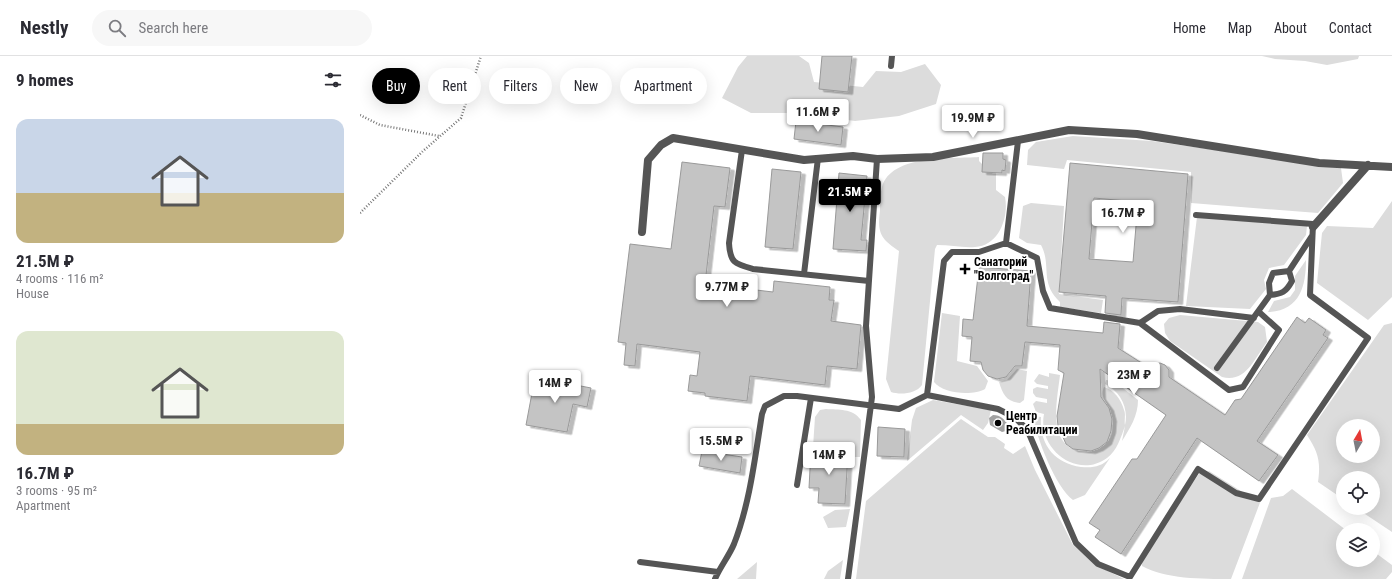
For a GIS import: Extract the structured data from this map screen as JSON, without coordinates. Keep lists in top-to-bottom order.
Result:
{
  "places": {
    "health": ["Санаторий \"Волгоград\""],
    "other": ["Центр Реабилитации"]
  },
  "north": "top",
  "page": {
    "header": "Nestly",
    "search": "Search here",
    "nav": [
      "Home",
      "Map",
      "About",
      "Contact"
    ],
    "heading": "9 homes",
    "chip": [
      "Buy",
      "Rent",
      "Filters",
      "New",
      "Apartment"
    ],
    "price": [
      "11.6M ₽",
      "19.9M ₽",
      "21.5M ₽",
      "16.7M ₽",
      "9.77M ₽",
      "23M ₽",
      "14M ₽",
      "15.5M ₽",
      "14M ₽"
    ],
    "list": [
      {
        "name": "21.5M ₽",
        "note": "4 rooms · 116 m² · House"
      },
      {
        "name": "16.7M ₽",
        "note": "3 rooms · 95 m² · Apartment"
      }
    ]
  }
}
